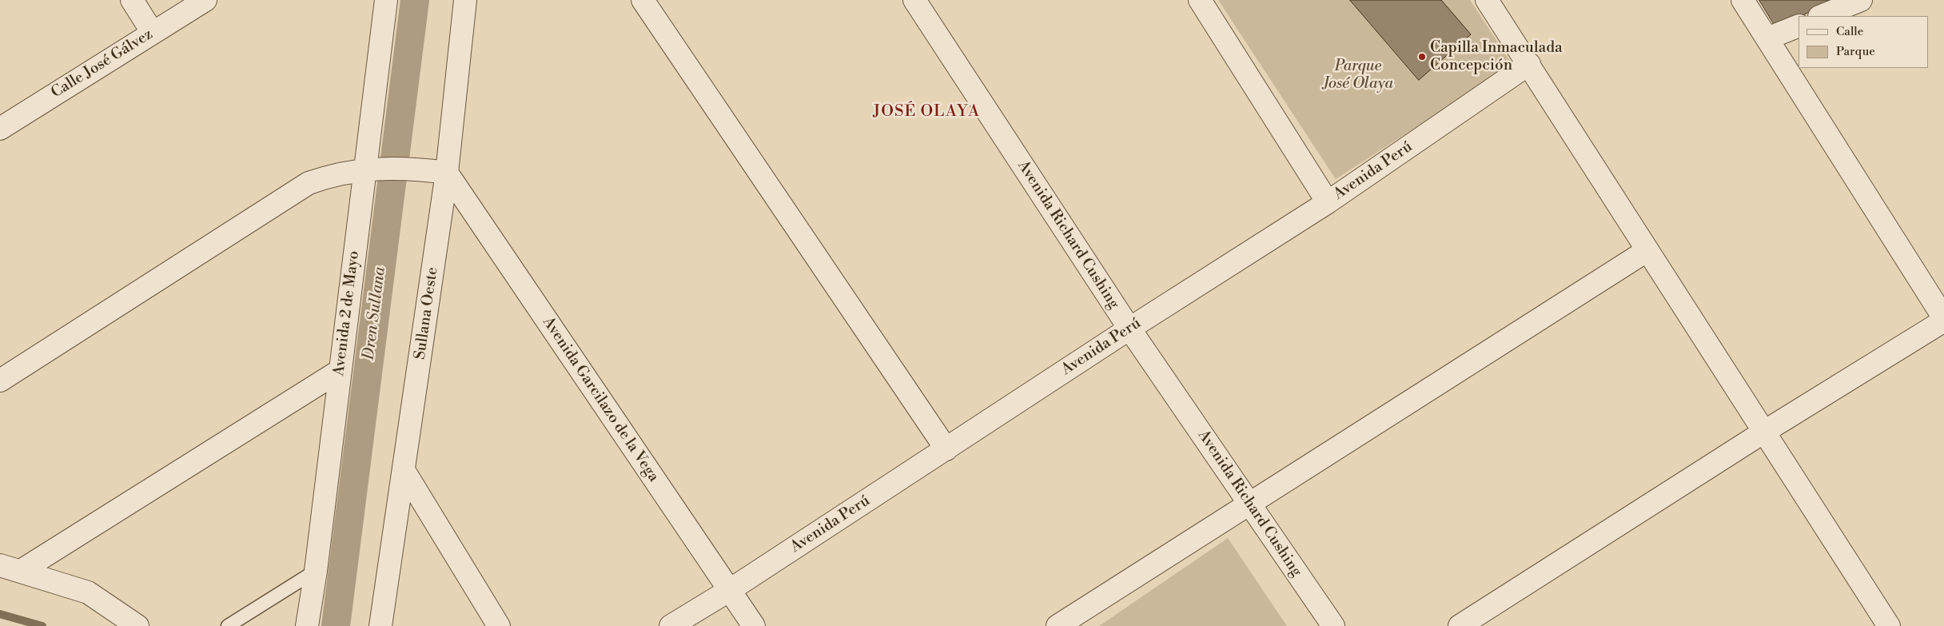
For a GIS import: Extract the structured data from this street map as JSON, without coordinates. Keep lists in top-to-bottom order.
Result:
{
  "streets": {
    "street": [
      "Calle José Gálvez",
      "Avenida Perú",
      "Avenida Richard Cushing",
      "Avenida 2 de Mayo",
      "Sullana Oeste",
      "Avenida Garcilazo de la Vega"
    ]
  },
  "crossings": [
    ["Avenida Perú", "Avenida Richard Cushing"],
    ["Avenida Perú", "Avenida Garcilazo de la Vega"],
    ["Sullana Oeste", "Avenida Garcilazo de la Vega"]
  ],
  "districts": ["JOSÉ OLAYA"],
  "water": ["Dren Sullana"],
  "parks": ["Parque José Olaya"],
  "places": ["Capilla Inmaculada Concepción"],
  "legend": ["Calle", "Parque"]
}
